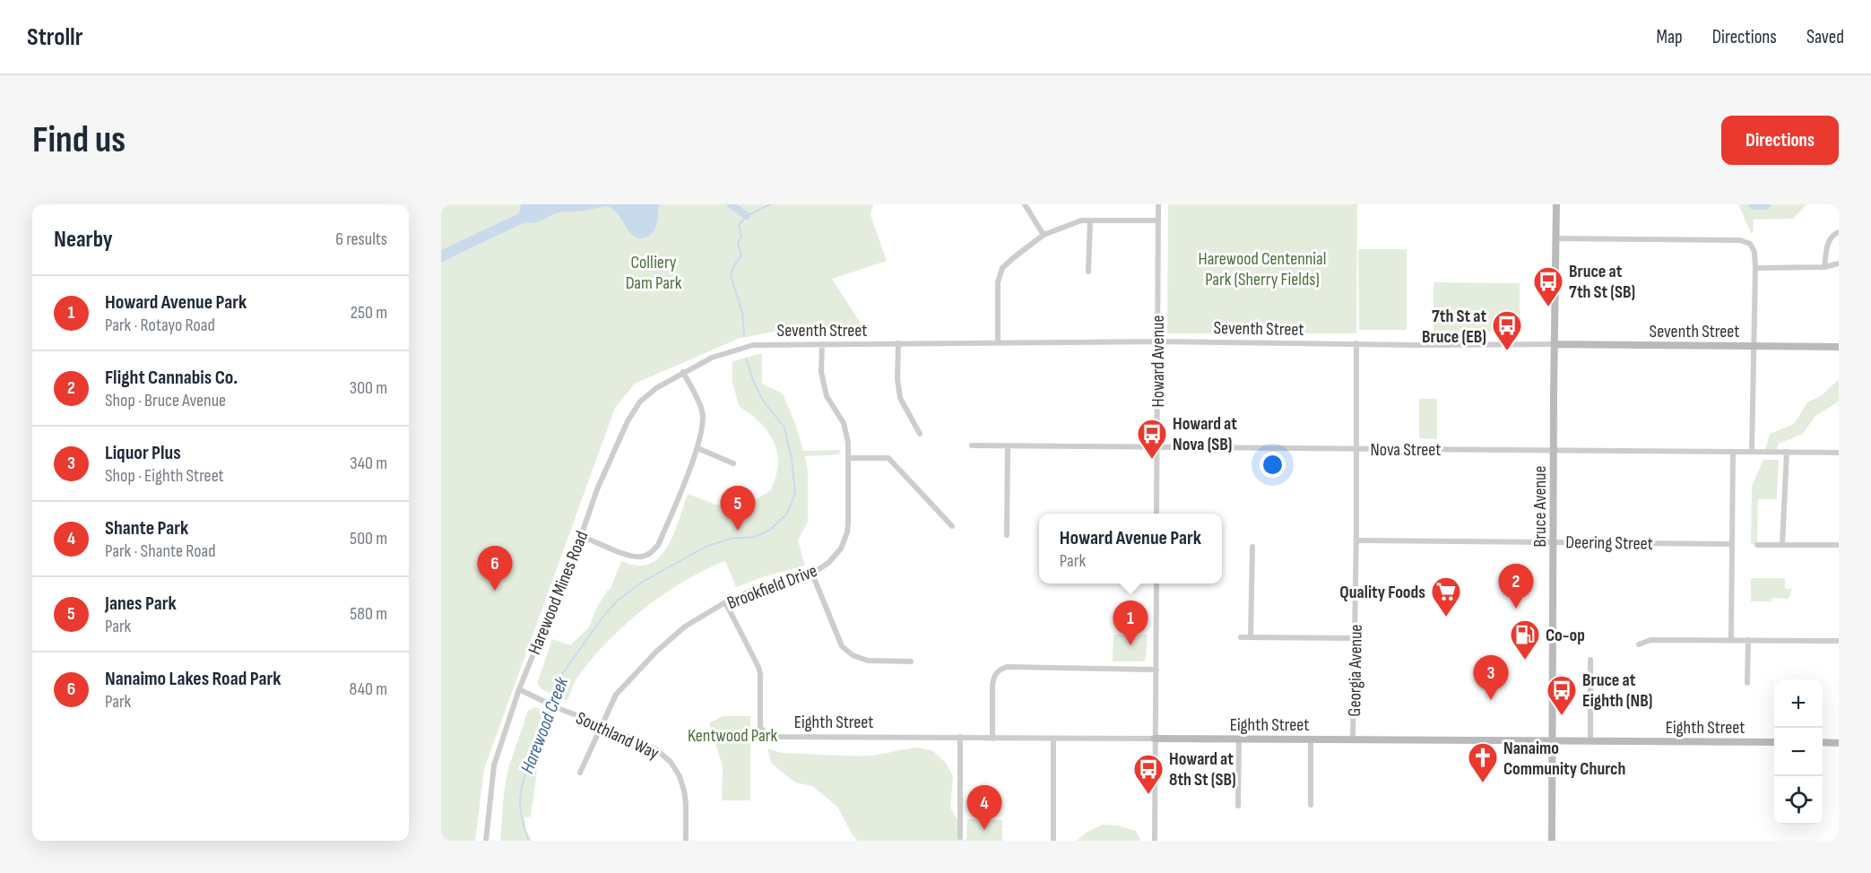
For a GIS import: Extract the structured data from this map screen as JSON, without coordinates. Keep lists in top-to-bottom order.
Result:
{
  "streets": {
    "street": [
      "Seventh Street",
      "Howard Avenue",
      "Nova Street",
      "Bruce Avenue",
      "Deering Street",
      "Brookfield Drive",
      "Harewood Mines Road",
      "Georgia Avenue",
      "Eighth Street",
      "Southland Way"
    ]
  },
  "crossings": [
    ["Seventh Street", "Howard Avenue"],
    ["Seventh Street", "Bruce Avenue"],
    ["Seventh Street", "Brookfield Drive"],
    ["Seventh Street", "Harewood Mines Road"],
    ["Seventh Street", "Georgia Avenue"],
    ["Howard Avenue", "Nova Street"],
    ["Nova Street", "Bruce Avenue"],
    ["Nova Street", "Georgia Avenue"],
    ["Bruce Avenue", "Deering Street"],
    ["Bruce Avenue", "Eighth Street"],
    ["Deering Street", "Georgia Avenue"],
    ["Brookfield Drive", "Eighth Street"],
    ["Brookfield Drive", "Southland Way"],
    ["Harewood Mines Road", "Southland Way"],
    ["Georgia Avenue", "Eighth Street"]
  ],
  "water": ["Harewood Creek"],
  "parks": ["Harewood Centennial Park (Sherry Fields)", "Colliery Dam Park", "Kentwood Park"],
  "places": {
    "bus stop": [
      "Bruce at 7th St (SB)",
      "7th St at Bruce (EB)",
      "Howard at Nova (SB)",
      "Bruce at Eighth (NB)",
      "Howard at 8th St (SB)"
    ],
    "supermarket": ["Quality Foods"],
    "fuel station": ["Co-op"],
    "church": ["Nanaimo Community Church"]
  },
  "page": {
    "header": "Strollr",
    "nav": ["Map", "Directions", "Saved"],
    "buttons": "Directions",
    "title": "Find us",
    "heading": ["Nearby", "6 results"],
    "list": [
      {
        "mark": "1",
        "name": "Howard Avenue Park",
        "note": "Park · Rotayo Road",
        "value": "250 m"
      },
      {
        "mark": "2",
        "name": "Flight Cannabis Co.",
        "note": "Shop · Bruce Avenue",
        "value": "300 m"
      },
      {
        "mark": "3",
        "name": "Liquor Plus",
        "note": "Shop · Eighth Street",
        "value": "340 m"
      },
      {
        "mark": "4",
        "name": "Shante Park",
        "note": "Park · Shante Road",
        "value": "500 m"
      },
      {
        "mark": "5",
        "name": "Janes Park",
        "note": "Park",
        "value": "580 m"
      },
      {
        "mark": "6",
        "name": "Nanaimo Lakes Road Park",
        "note": "Park",
        "value": "840 m"
      }
    ],
    "pins": [
      "5",
      "6",
      "2",
      "1",
      "3",
      "4"
    ],
    "popup": ["Howard Avenue Park", "Park"],
    "map_buttons": ["+", "−"]
  }
}
